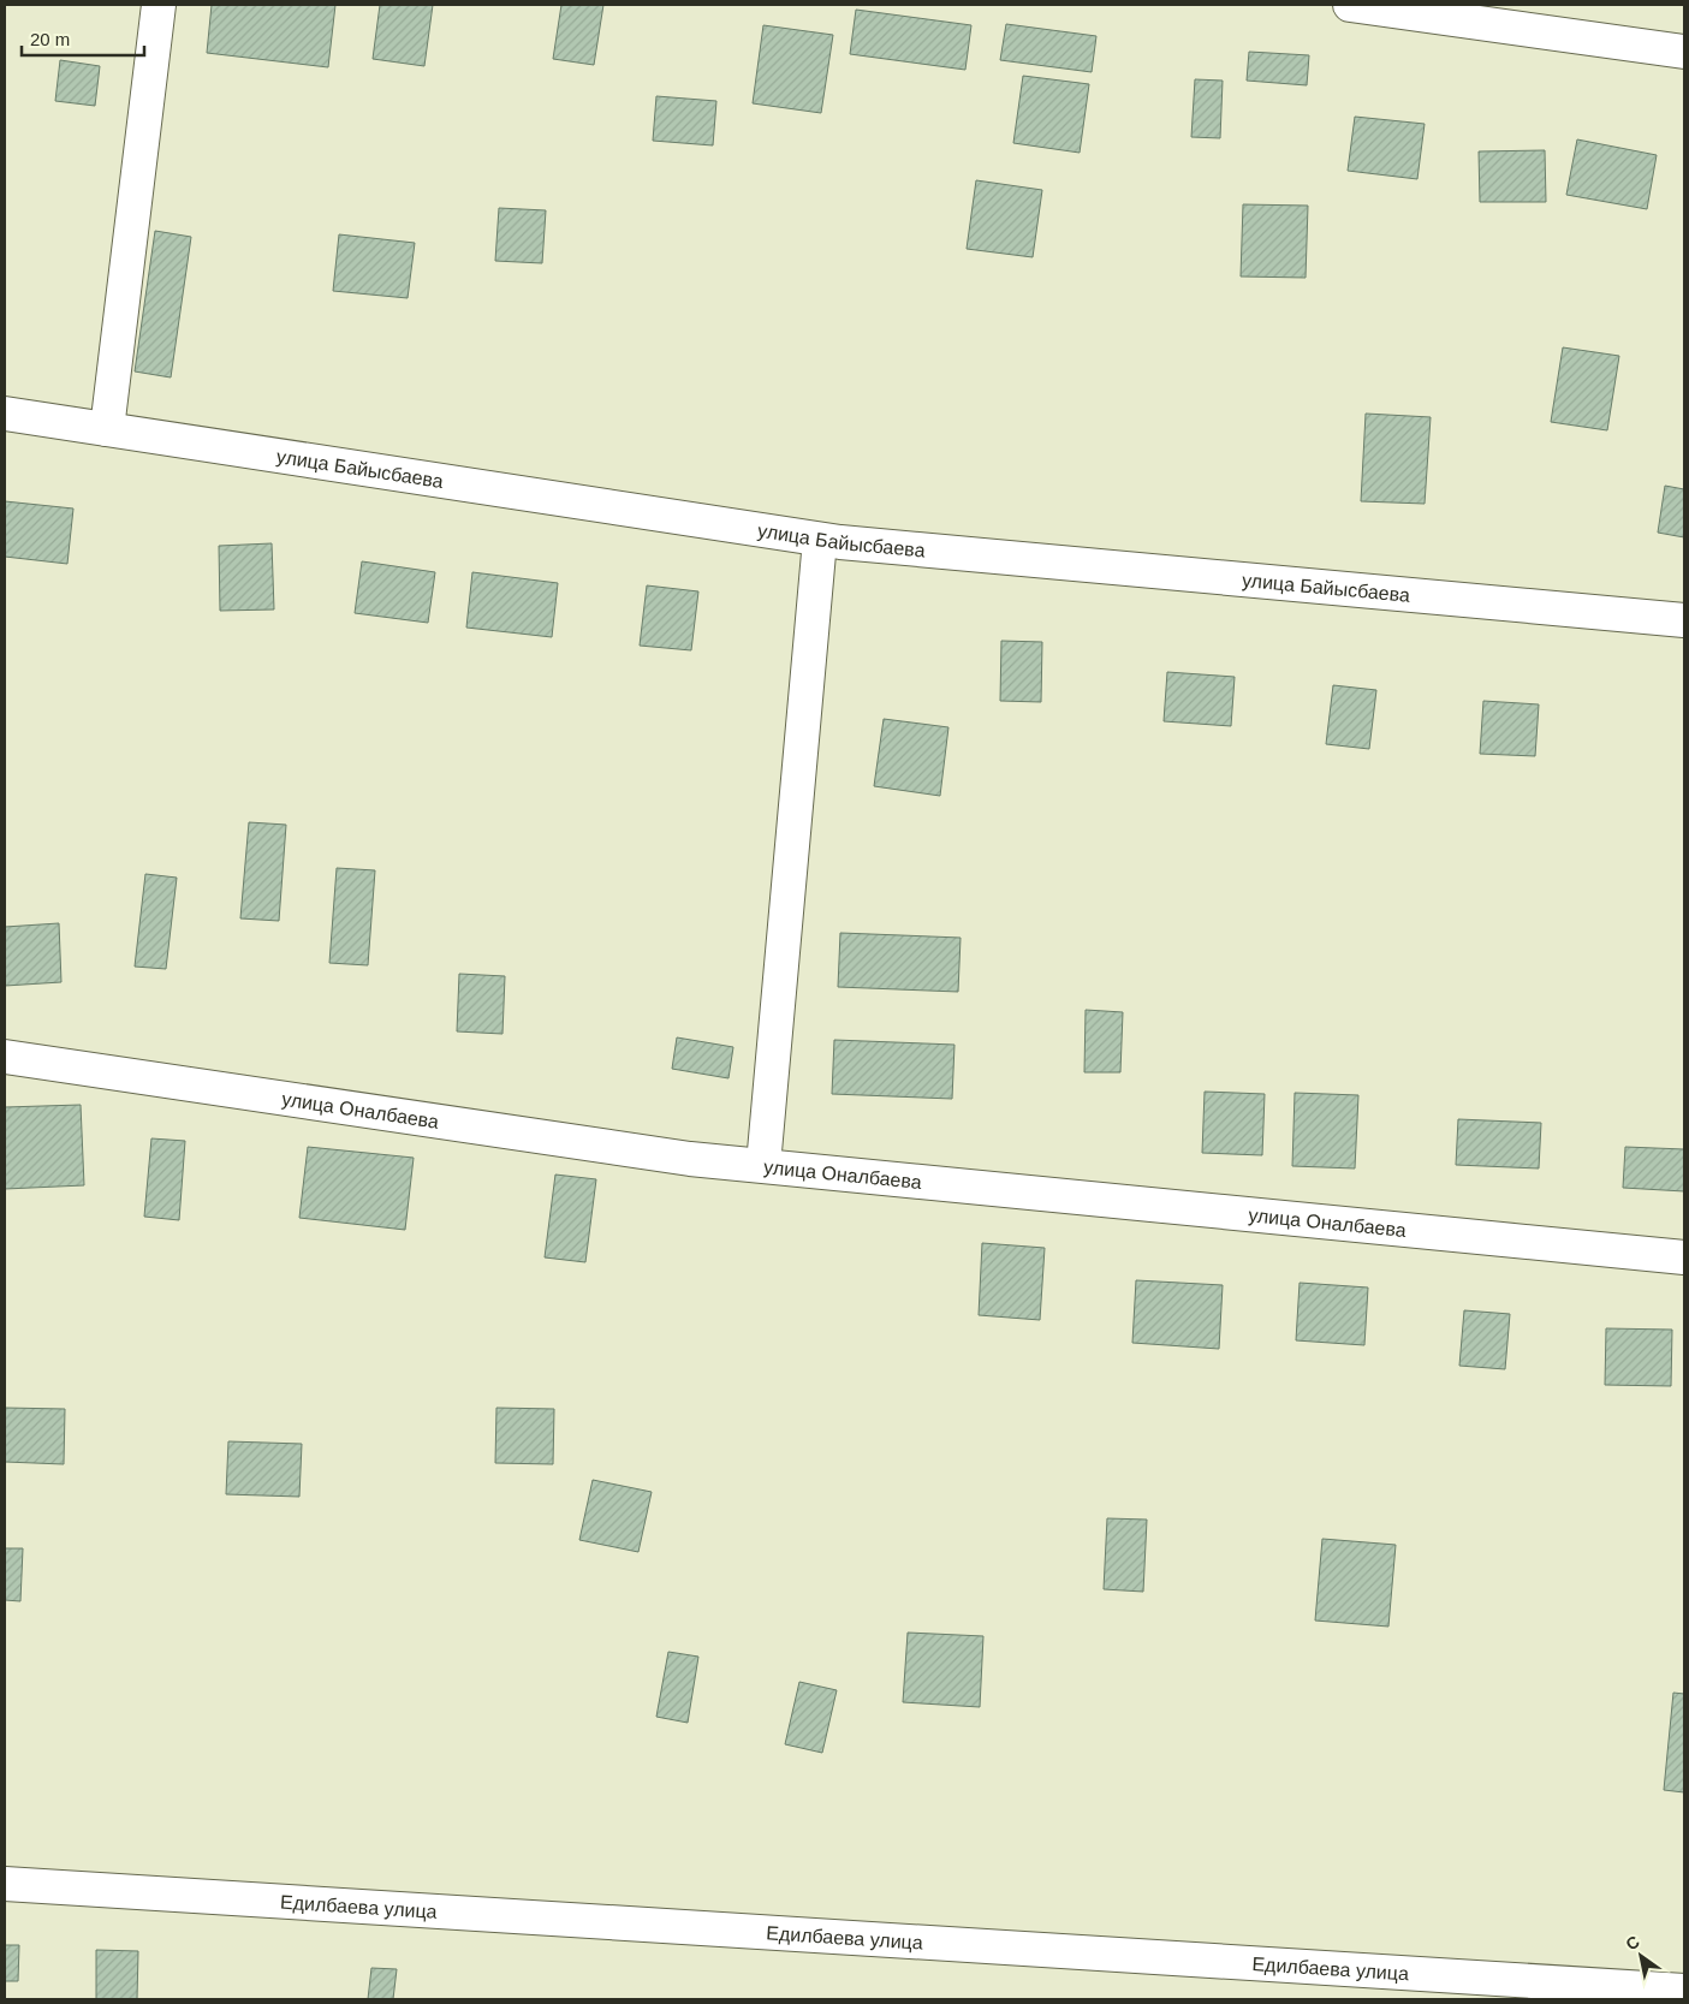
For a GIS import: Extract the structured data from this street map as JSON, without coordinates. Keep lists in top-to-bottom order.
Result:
{
  "streets": {
    "street": ["улица Байысбаева", "улица Оналбаева", "Едилбаева улица"]
  },
  "scale_bar": "20 m",
  "north": "top left"
}
